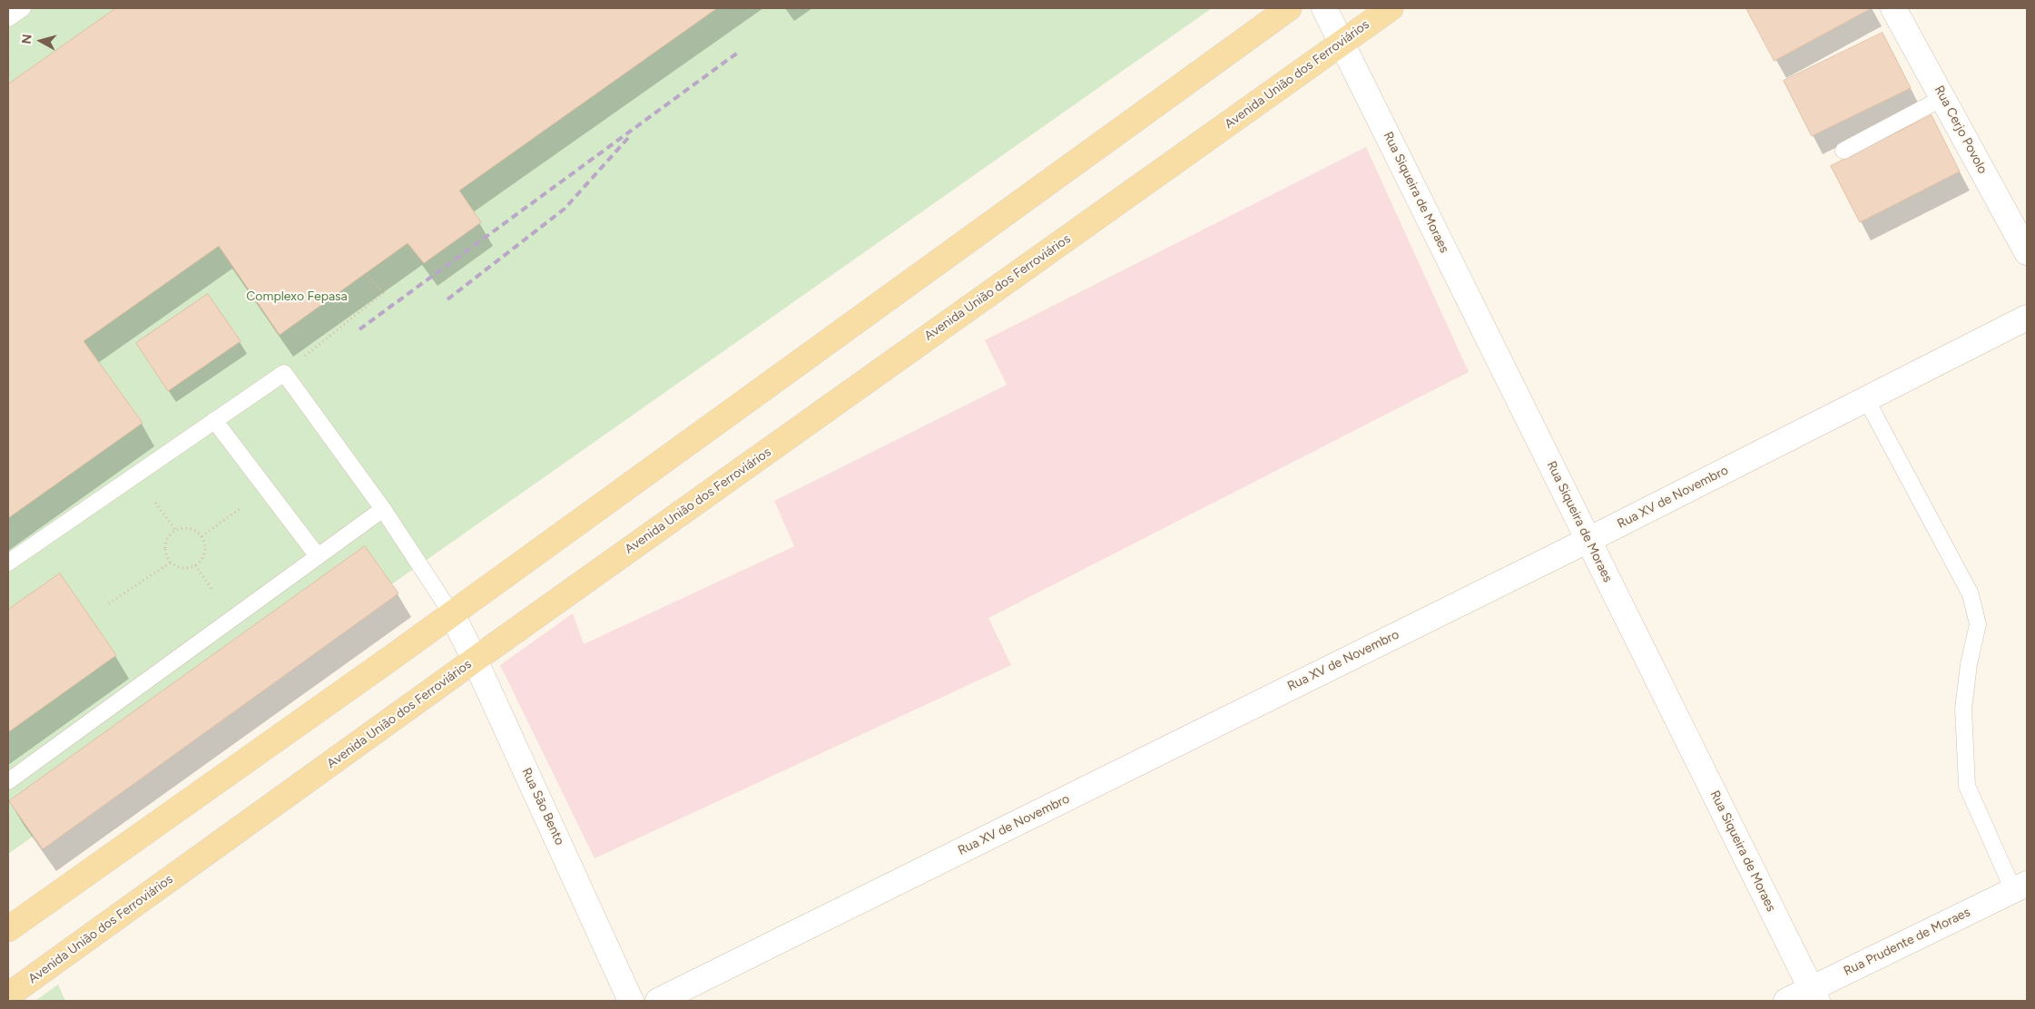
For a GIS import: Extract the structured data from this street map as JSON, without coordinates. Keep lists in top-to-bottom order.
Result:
{
  "streets": {
    "main road": ["Avenida União dos Ferroviários"],
    "street": [
      "Rua Cerjo Povolo",
      "Rua Siqueira de Moraes",
      "Rua XV de Novembro",
      "Rua São Bento",
      "Rua Prudente de Moraes"
    ]
  },
  "crossings": [
    ["Avenida União dos Ferroviários", "Rua Siqueira de Moraes"],
    ["Avenida União dos Ferroviários", "Rua São Bento"],
    ["Rua Siqueira de Moraes", "Rua XV de Novembro"],
    ["Rua Siqueira de Moraes", "Rua Prudente de Moraes"]
  ],
  "parks": ["Complexo Fepasa"],
  "north": "left"
}
